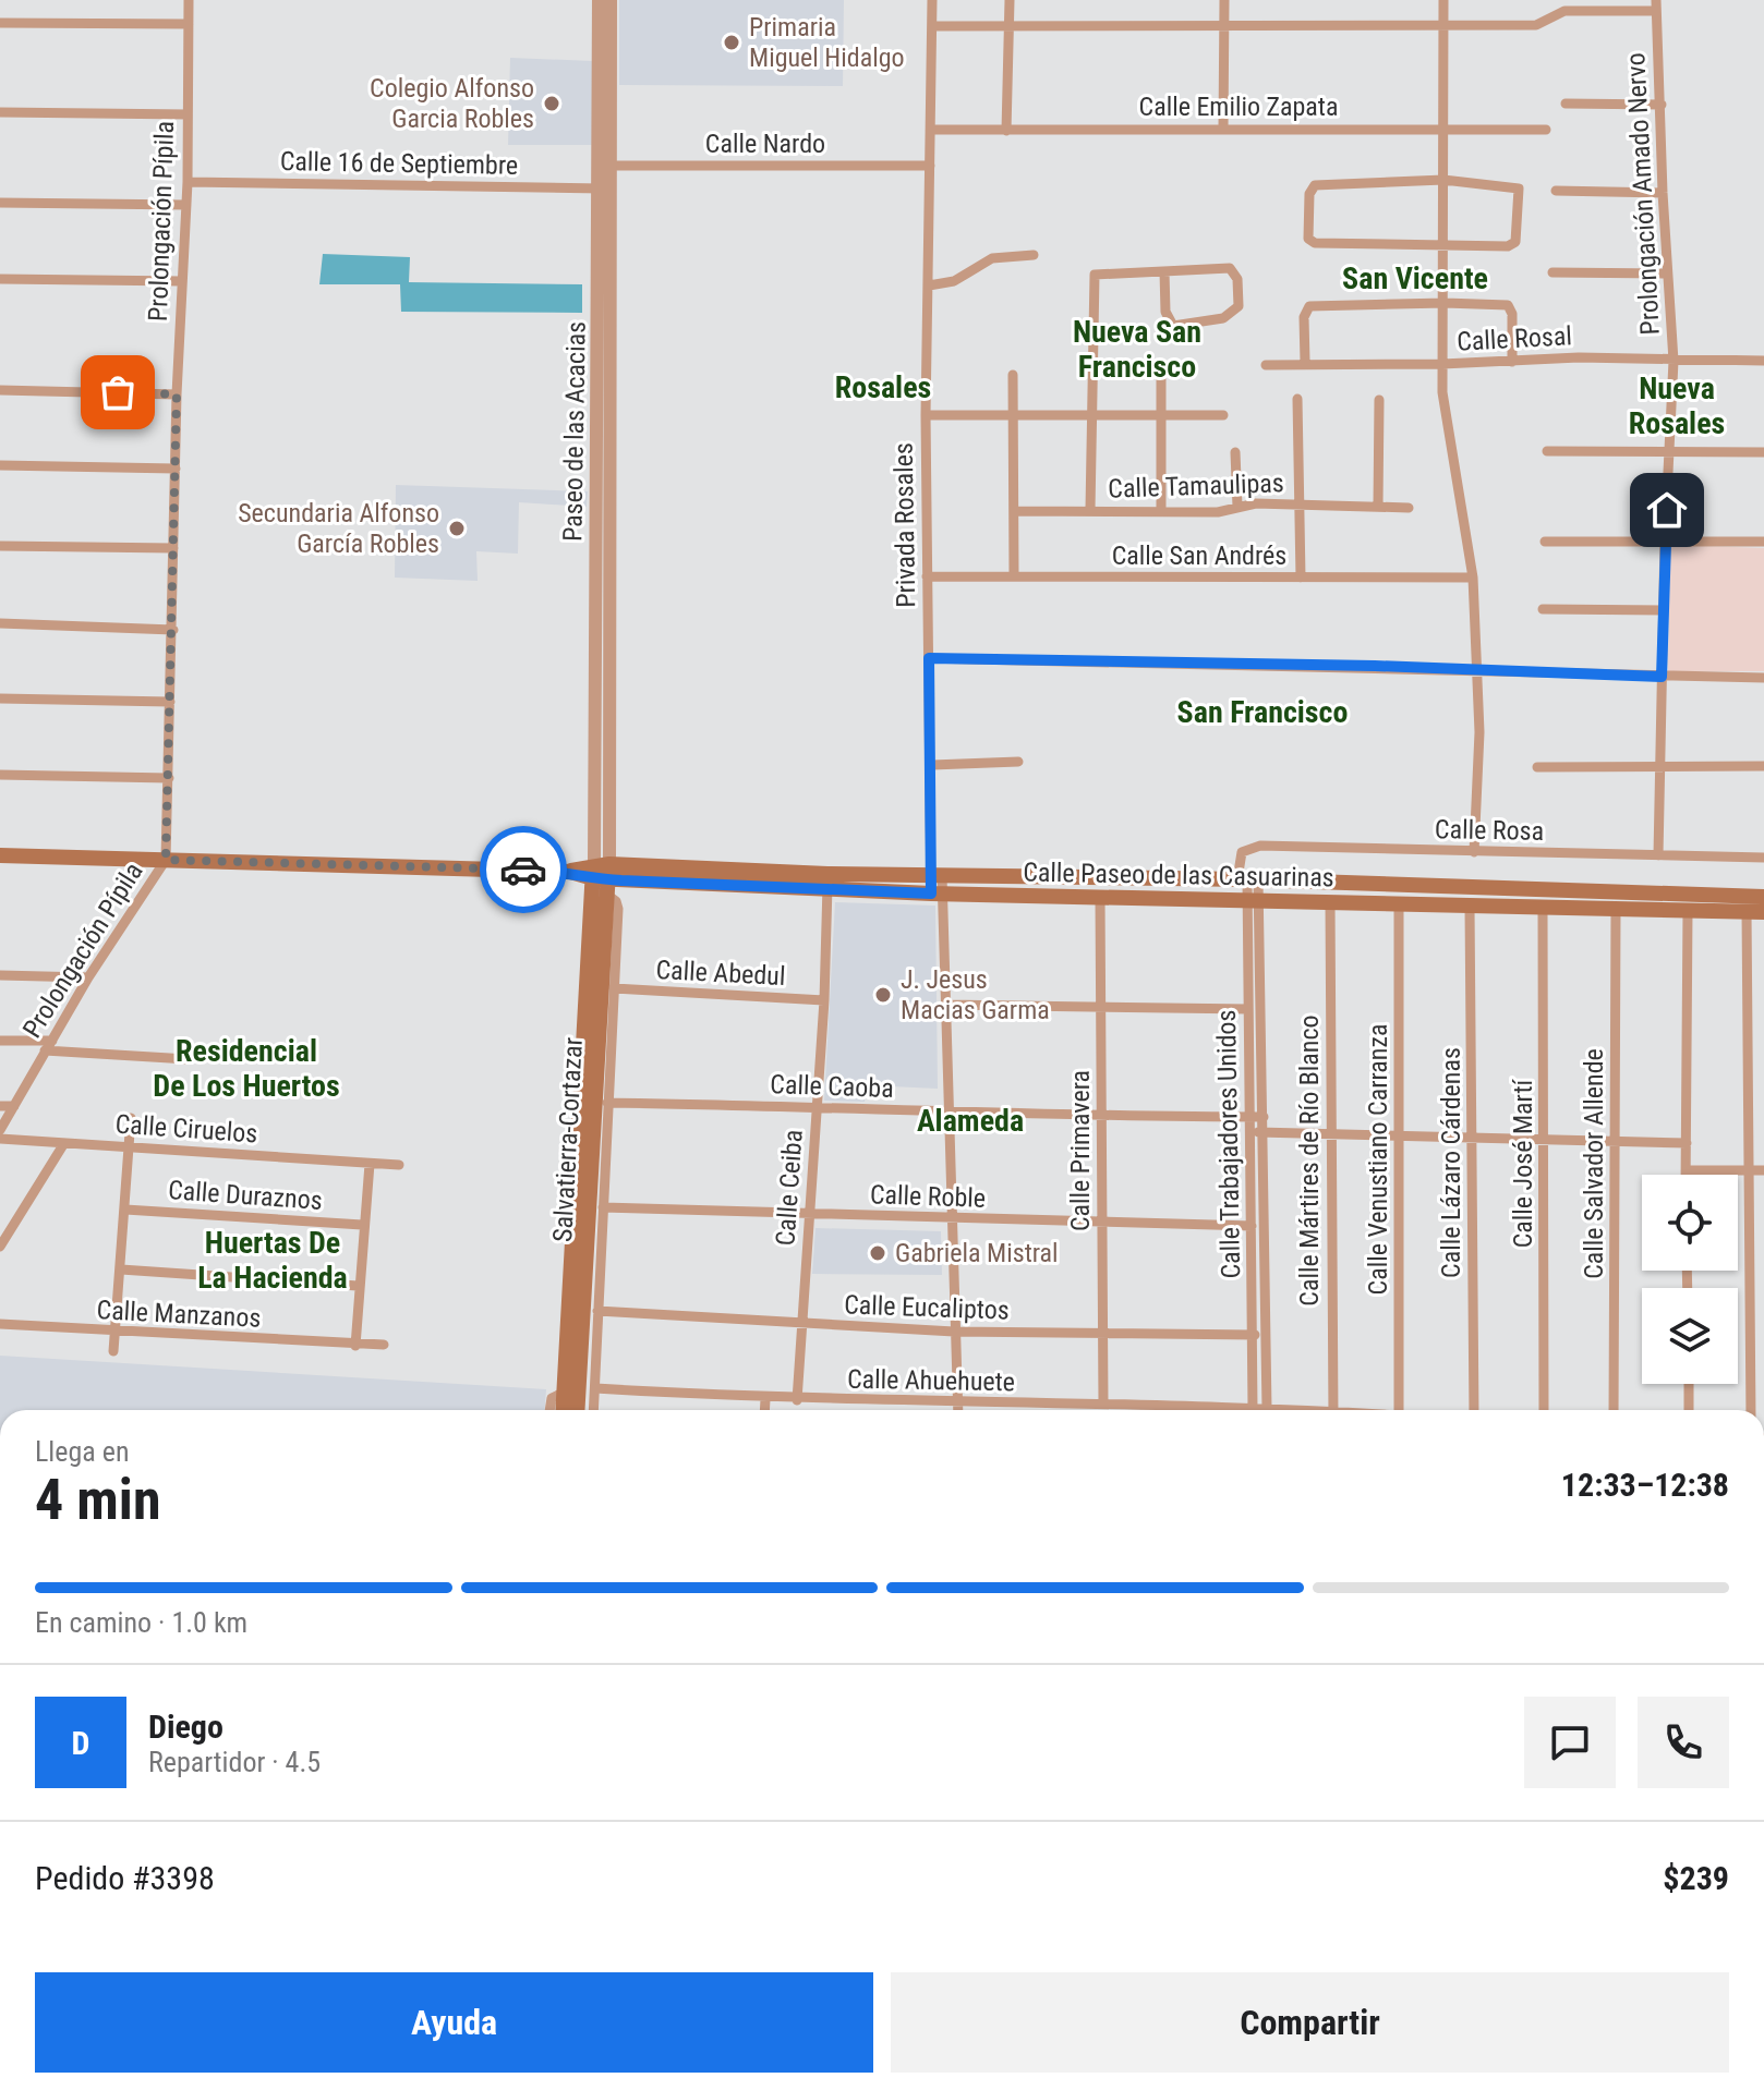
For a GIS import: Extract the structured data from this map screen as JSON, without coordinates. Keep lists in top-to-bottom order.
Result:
{
  "streets": {
    "main road": ["Calle Paseo de las Casuarinas", "Salvatierra-Cortazar"],
    "street": [
      "Calle Emilio Zapata",
      "Calle Nardo",
      "Calle 16 de Septiembre",
      "Prolongación Amado Nervo",
      "Prolongación Pípila",
      "Calle Rosal",
      "Paseo de las Acacias",
      "Calle Tamaulipas",
      "Privada Rosales",
      "Calle San Andrés",
      "Calle Rosa",
      "Calle Abedul",
      "Calle Caoba",
      "Calle Ciruelos",
      "Calle Trabajadores Unidos",
      "Calle Primavera",
      "Calle Venustiano Carranza",
      "Calle Mártires de Río Blanco",
      "Calle Lázaro Cárdenas",
      "Calle José Martí",
      "Calle Salvador Allende",
      "Calle Ceiba",
      "Calle Duraznos",
      "Calle Roble",
      "Calle Eucaliptos",
      "Calle Manzanos",
      "Calle Ahuehuete"
    ]
  },
  "crossings": [
    ["Calle Emilio Zapata", "Privada Rosales"],
    ["Calle Nardo", "Paseo de las Acacias"],
    ["Calle Nardo", "Privada Rosales"],
    ["Calle 16 de Septiembre", "Prolongación Pípila"],
    ["Calle 16 de Septiembre", "Paseo de las Acacias"],
    ["Prolongación Amado Nervo", "Calle Rosal"],
    ["Prolongación Amado Nervo", "Calle Rosa"],
    ["Paseo de las Acacias", "Calle Paseo de las Casuarinas"],
    ["Paseo de las Acacias", "Salvatierra-Cortazar"],
    ["Privada Rosales", "Calle San Andrés"],
    ["Privada Rosales", "Calle Paseo de las Casuarinas"],
    ["Privada Rosales", "Calle Caoba"],
    ["Privada Rosales", "Calle Roble"],
    ["Privada Rosales", "Calle Eucaliptos"],
    ["Privada Rosales", "Calle Ahuehuete"],
    ["Calle Rosa", "Calle Paseo de las Casuarinas"],
    ["Calle Rosa", "Calle Trabajadores Unidos"],
    ["Calle Paseo de las Casuarinas", "Salvatierra-Cortazar"],
    ["Calle Paseo de las Casuarinas", "Calle Trabajadores Unidos"],
    ["Calle Paseo de las Casuarinas", "Calle Primavera"],
    ["Calle Paseo de las Casuarinas", "Calle Venustiano Carranza"],
    ["Calle Paseo de las Casuarinas", "Calle Mártires de Río Blanco"],
    ["Calle Paseo de las Casuarinas", "Calle Lázaro Cárdenas"],
    ["Calle Paseo de las Casuarinas", "Calle José Martí"],
    ["Calle Paseo de las Casuarinas", "Calle Salvador Allende"],
    ["Calle Paseo de las Casuarinas", "Calle Ceiba"],
    ["Calle Abedul", "Calle Ceiba"],
    ["Calle Caoba", "Calle Trabajadores Unidos"],
    ["Calle Caoba", "Calle Primavera"],
    ["Calle Caoba", "Calle Ceiba"],
    ["Calle Trabajadores Unidos", "Calle Roble"],
    ["Calle Trabajadores Unidos", "Calle Eucaliptos"],
    ["Calle Trabajadores Unidos", "Calle Ahuehuete"],
    ["Calle Primavera", "Calle Roble"],
    ["Calle Primavera", "Calle Eucaliptos"],
    ["Calle Primavera", "Calle Ahuehuete"],
    ["Calle Ceiba", "Calle Roble"],
    ["Calle Ceiba", "Calle Eucaliptos"],
    ["Calle Ceiba", "Calle Ahuehuete"]
  ],
  "districts": [
    "San Vicente",
    "Nueva San Francisco",
    "Rosales",
    "Nueva Rosales",
    "San Francisco",
    "Residencial De Los Huertos",
    "Alameda",
    "Huertas De La Hacienda"
  ],
  "places": [
    "Primaria Miguel Hidalgo",
    "Colegio Alfonso Garcia Robles",
    "Secundaria Alfonso García Robles",
    "J. Jesus Macias Garma",
    "Gabriela Mistral"
  ],
  "page": {
    "heading": ["4 min", "Llega en", "12:33–12:38"],
    "panel": [
      "Diego",
      "Repartidor · 4.5",
      "Pedido #3398",
      "$239"
    ],
    "bar": "En camino · 1.0 km",
    "round": "D",
    "buttons": ["Ayuda", "Compartir"]
  }
}
